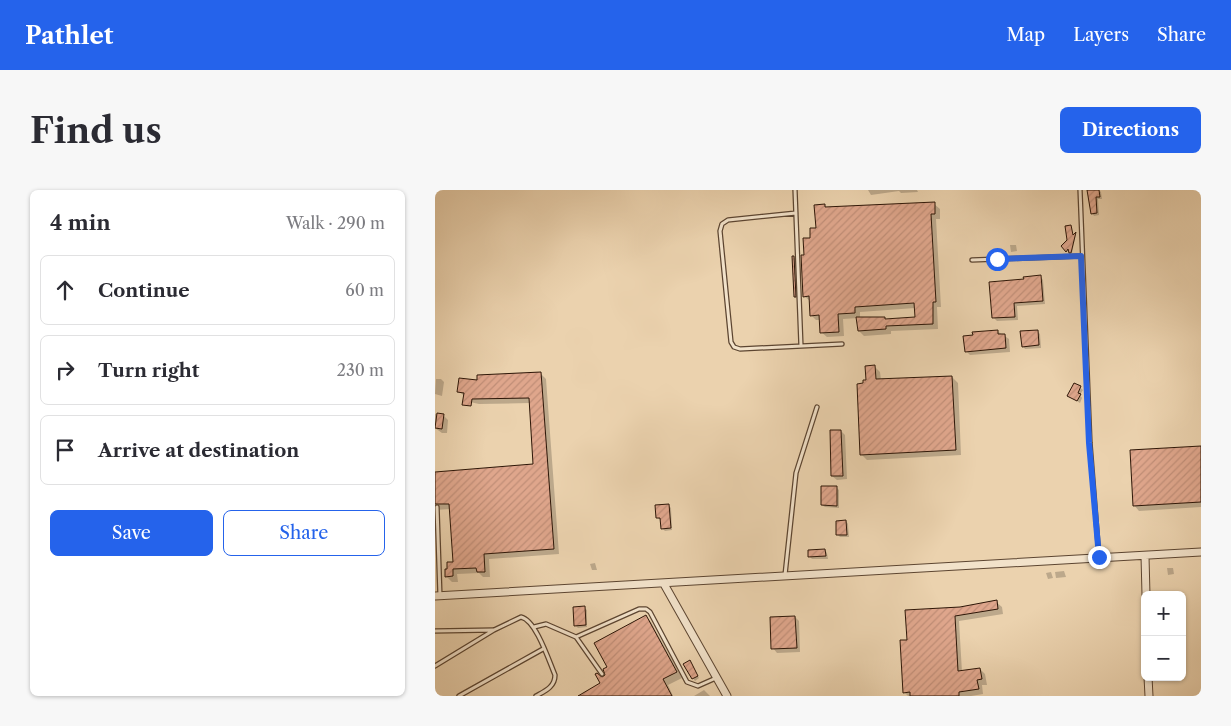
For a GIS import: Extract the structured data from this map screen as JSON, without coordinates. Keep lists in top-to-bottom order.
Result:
{
  "page": {
    "header": "Pathlet",
    "nav": ["Map", "Layers", "Share"],
    "buttons": [
      "Directions",
      ["Save", "Share"]
    ],
    "title": "Find us",
    "heading": ["4 min", "Walk · 290 m"],
    "list": [
      ["Continue", "60 m"],
      ["Turn right", "230 m"],
      "Arrive at destination"
    ],
    "map_buttons": ["+", "−"]
  }
}
